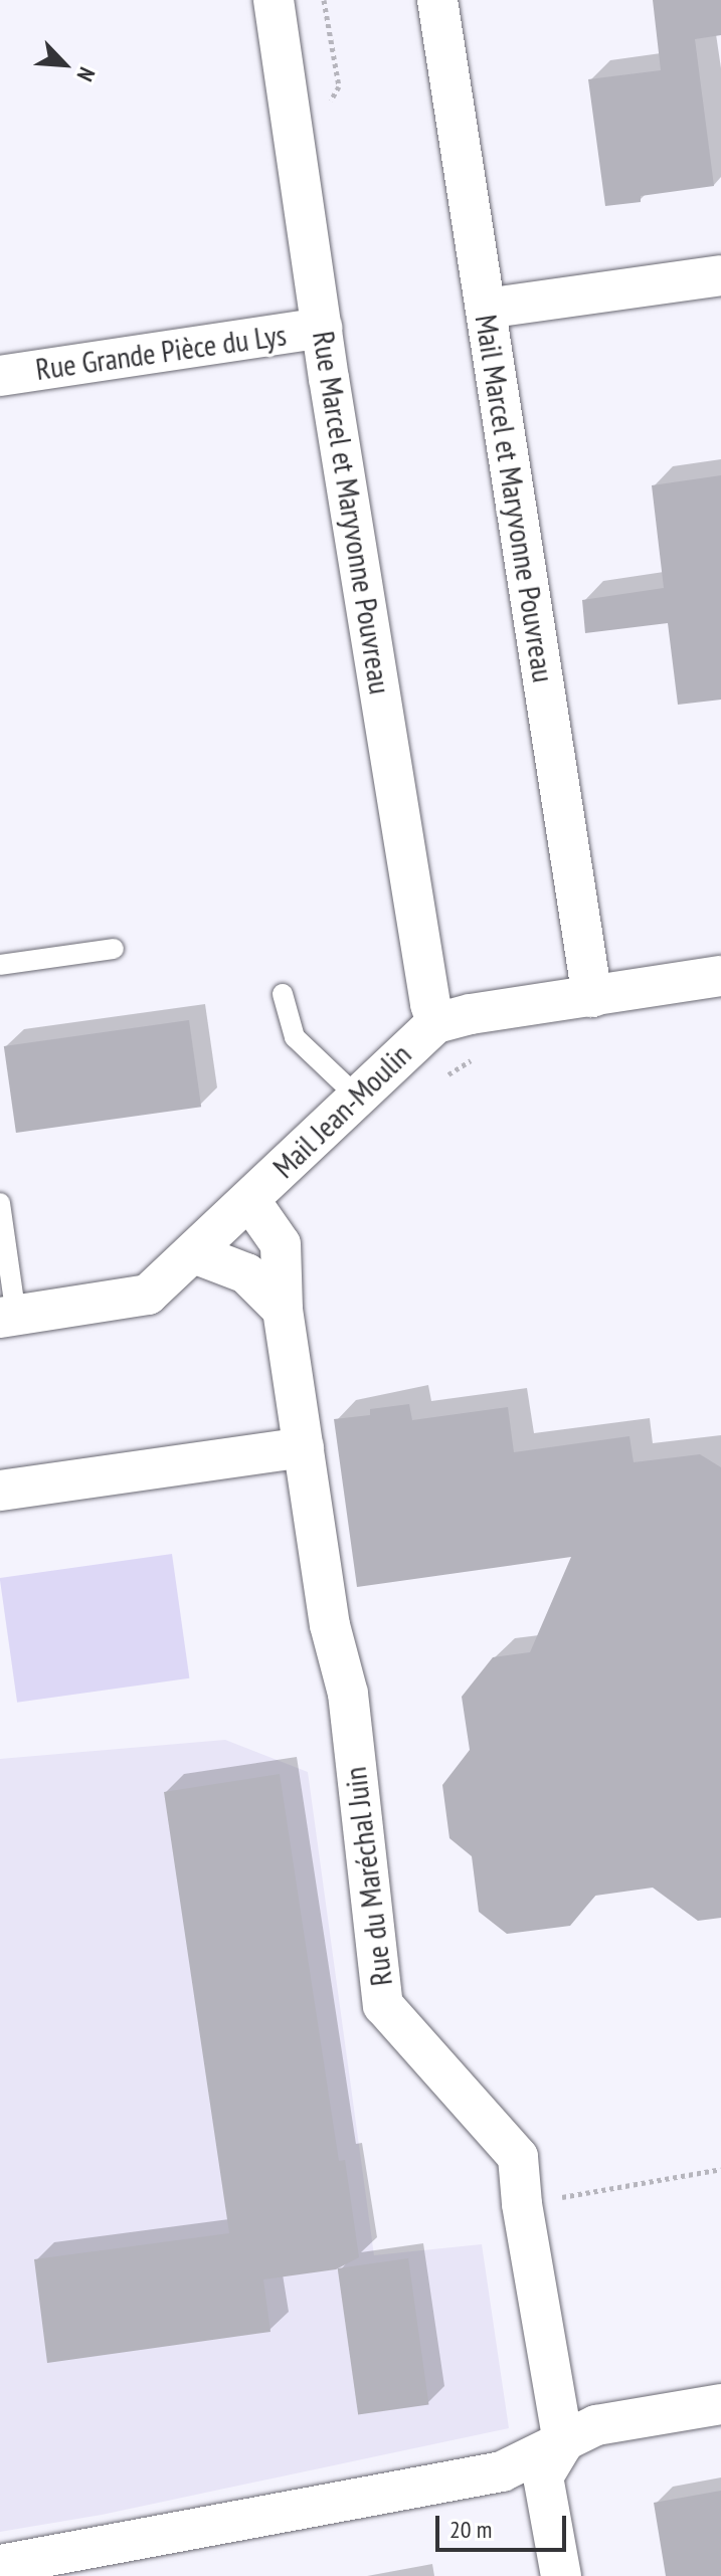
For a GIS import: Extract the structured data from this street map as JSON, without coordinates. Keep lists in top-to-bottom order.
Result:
{
  "streets": {
    "street": [
      "Rue Grande Pièce du Lys",
      "Mail Marcel et Maryvonne Pouvreau",
      "Rue Marcel et Maryvonne Pouvreau",
      "Mail Jean-Moulin",
      "Rue du Maréchal Juin"
    ]
  },
  "crossings": [
    ["Rue Grande Pièce du Lys", "Rue Marcel et Maryvonne Pouvreau"],
    ["Mail Marcel et Maryvonne Pouvreau", "Mail Jean-Moulin"],
    ["Rue Marcel et Maryvonne Pouvreau", "Mail Jean-Moulin"],
    ["Mail Jean-Moulin", "Rue du Maréchal Juin"]
  ],
  "scale_bar": "20 m",
  "north": "bottom right"
}
